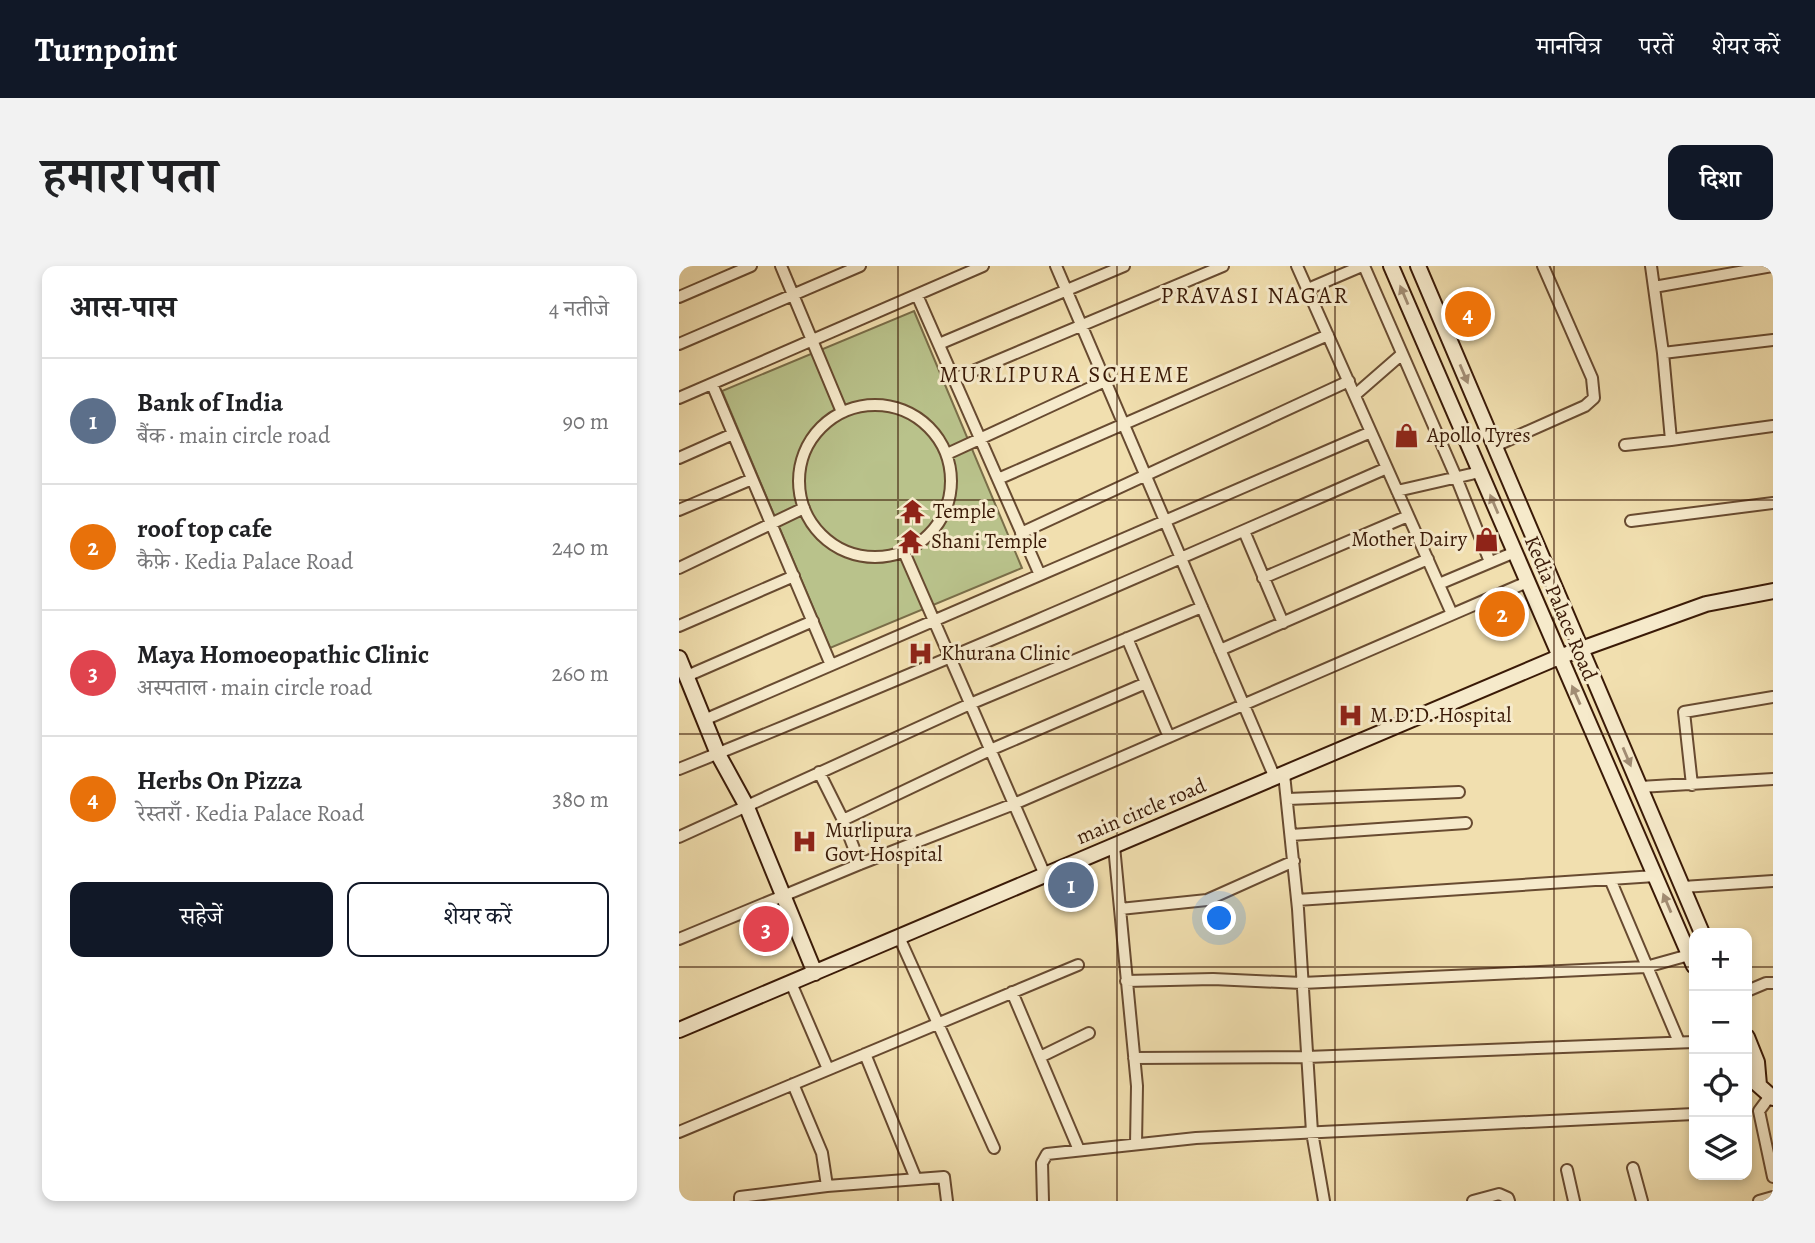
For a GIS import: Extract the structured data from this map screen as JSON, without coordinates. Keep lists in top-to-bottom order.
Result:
{
  "streets": {
    "street": ["Kedia Palace Road", "main circle road"]
  },
  "crossings": [
    ["Kedia Palace Road", "main circle road"]
  ],
  "districts": ["PRAVASI NAGAR", "MURLIPURA SCHEME"],
  "places": {
    "shop": ["Apollo Tyres", "Mother Dairy"],
    "temple": ["Temple", "Shani Temple"],
    "hospital": ["Khurana Clinic", "M.D.D. Hospital", "Murlipura Govt Hospital"]
  },
  "page": {
    "header": "Turnpoint",
    "nav": ["मानचित्र", "परतें", "शेयर करें"],
    "title": "हमारा पता",
    "buttons": [
      "दिशा",
      ["सहेजें", "शेयर करें"]
    ],
    "heading": ["आस-पास", "4 नतीजे"],
    "pins": [
      "4",
      "2",
      "1",
      "3"
    ],
    "list": [
      {
        "mark": "1",
        "name": "Bank of India",
        "note": "बैंक · main circle road",
        "value": "90 m"
      },
      {
        "mark": "2",
        "name": "roof top cafe",
        "note": "कैफ़े · Kedia Palace Road",
        "value": "240 m"
      },
      {
        "mark": "3",
        "name": "Maya Homoeopathic Clinic",
        "note": "अस्पताल · main circle road",
        "value": "260 m"
      },
      {
        "mark": "4",
        "name": "Herbs On Pizza",
        "note": "रेस्तराँ · Kedia Palace Road",
        "value": "380 m"
      }
    ],
    "map_buttons": ["+", "−"]
  }
}
